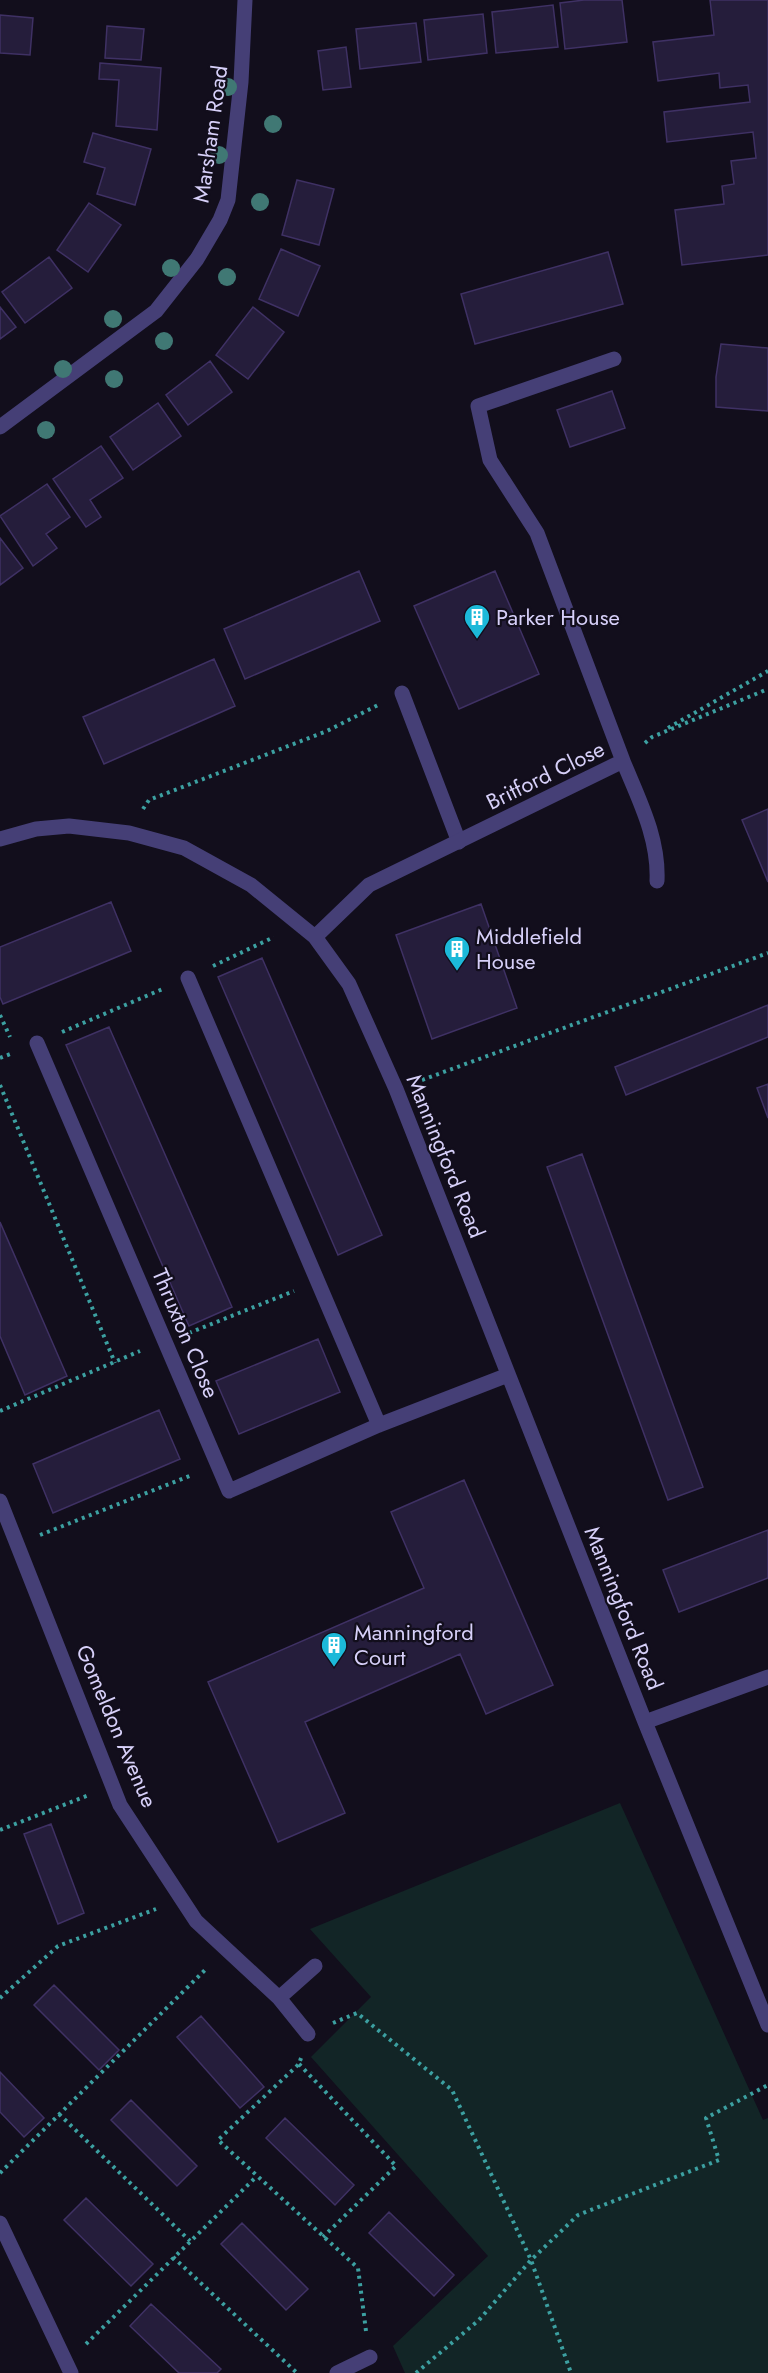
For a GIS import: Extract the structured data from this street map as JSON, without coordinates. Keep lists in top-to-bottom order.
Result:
{
  "streets": {
    "street": [
      "Marsham Road",
      "Britford Close",
      "Manningford Road",
      "Thruxton Close",
      "Gomeldon Avenue"
    ]
  },
  "crossings": [
    ["Britford Close", "Manningford Road"],
    ["Manningford Road", "Thruxton Close"]
  ],
  "places": {
    "building": ["Parker House", "Middlefield House", "Manningford Court"]
  }
}
